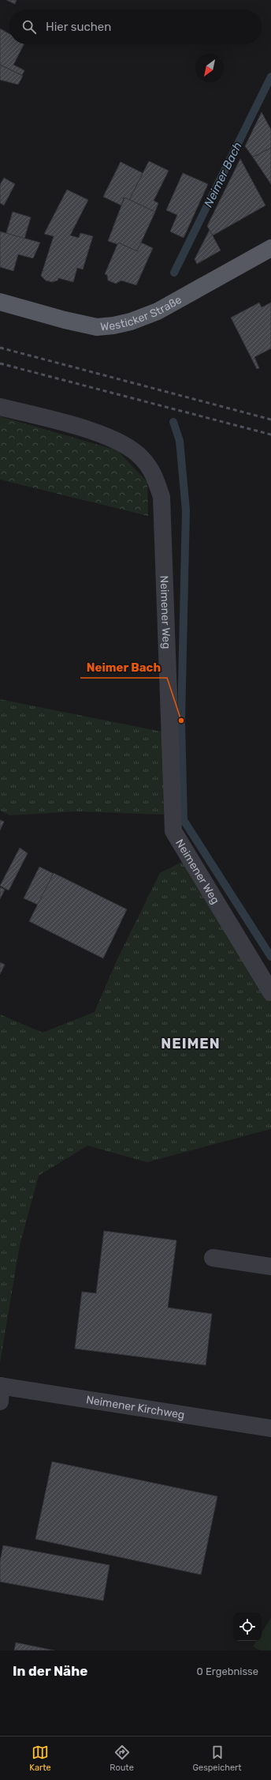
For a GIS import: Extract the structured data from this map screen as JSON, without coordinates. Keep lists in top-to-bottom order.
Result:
{
  "streets": {
    "main road": ["Westicker Straße"],
    "street": ["Neimener Weg", "Neimener Kirchweg"]
  },
  "districts": ["NEIMEN"],
  "water": ["Neimer Bach"],
  "places": ["Neimer Bach"],
  "north": "bottom left",
  "page": {
    "search": "Hier suchen",
    "heading": ["In der Nähe", "0 Ergebnisse"],
    "nav": ["Karte", "Route", "Gespeichert"]
  }
}
